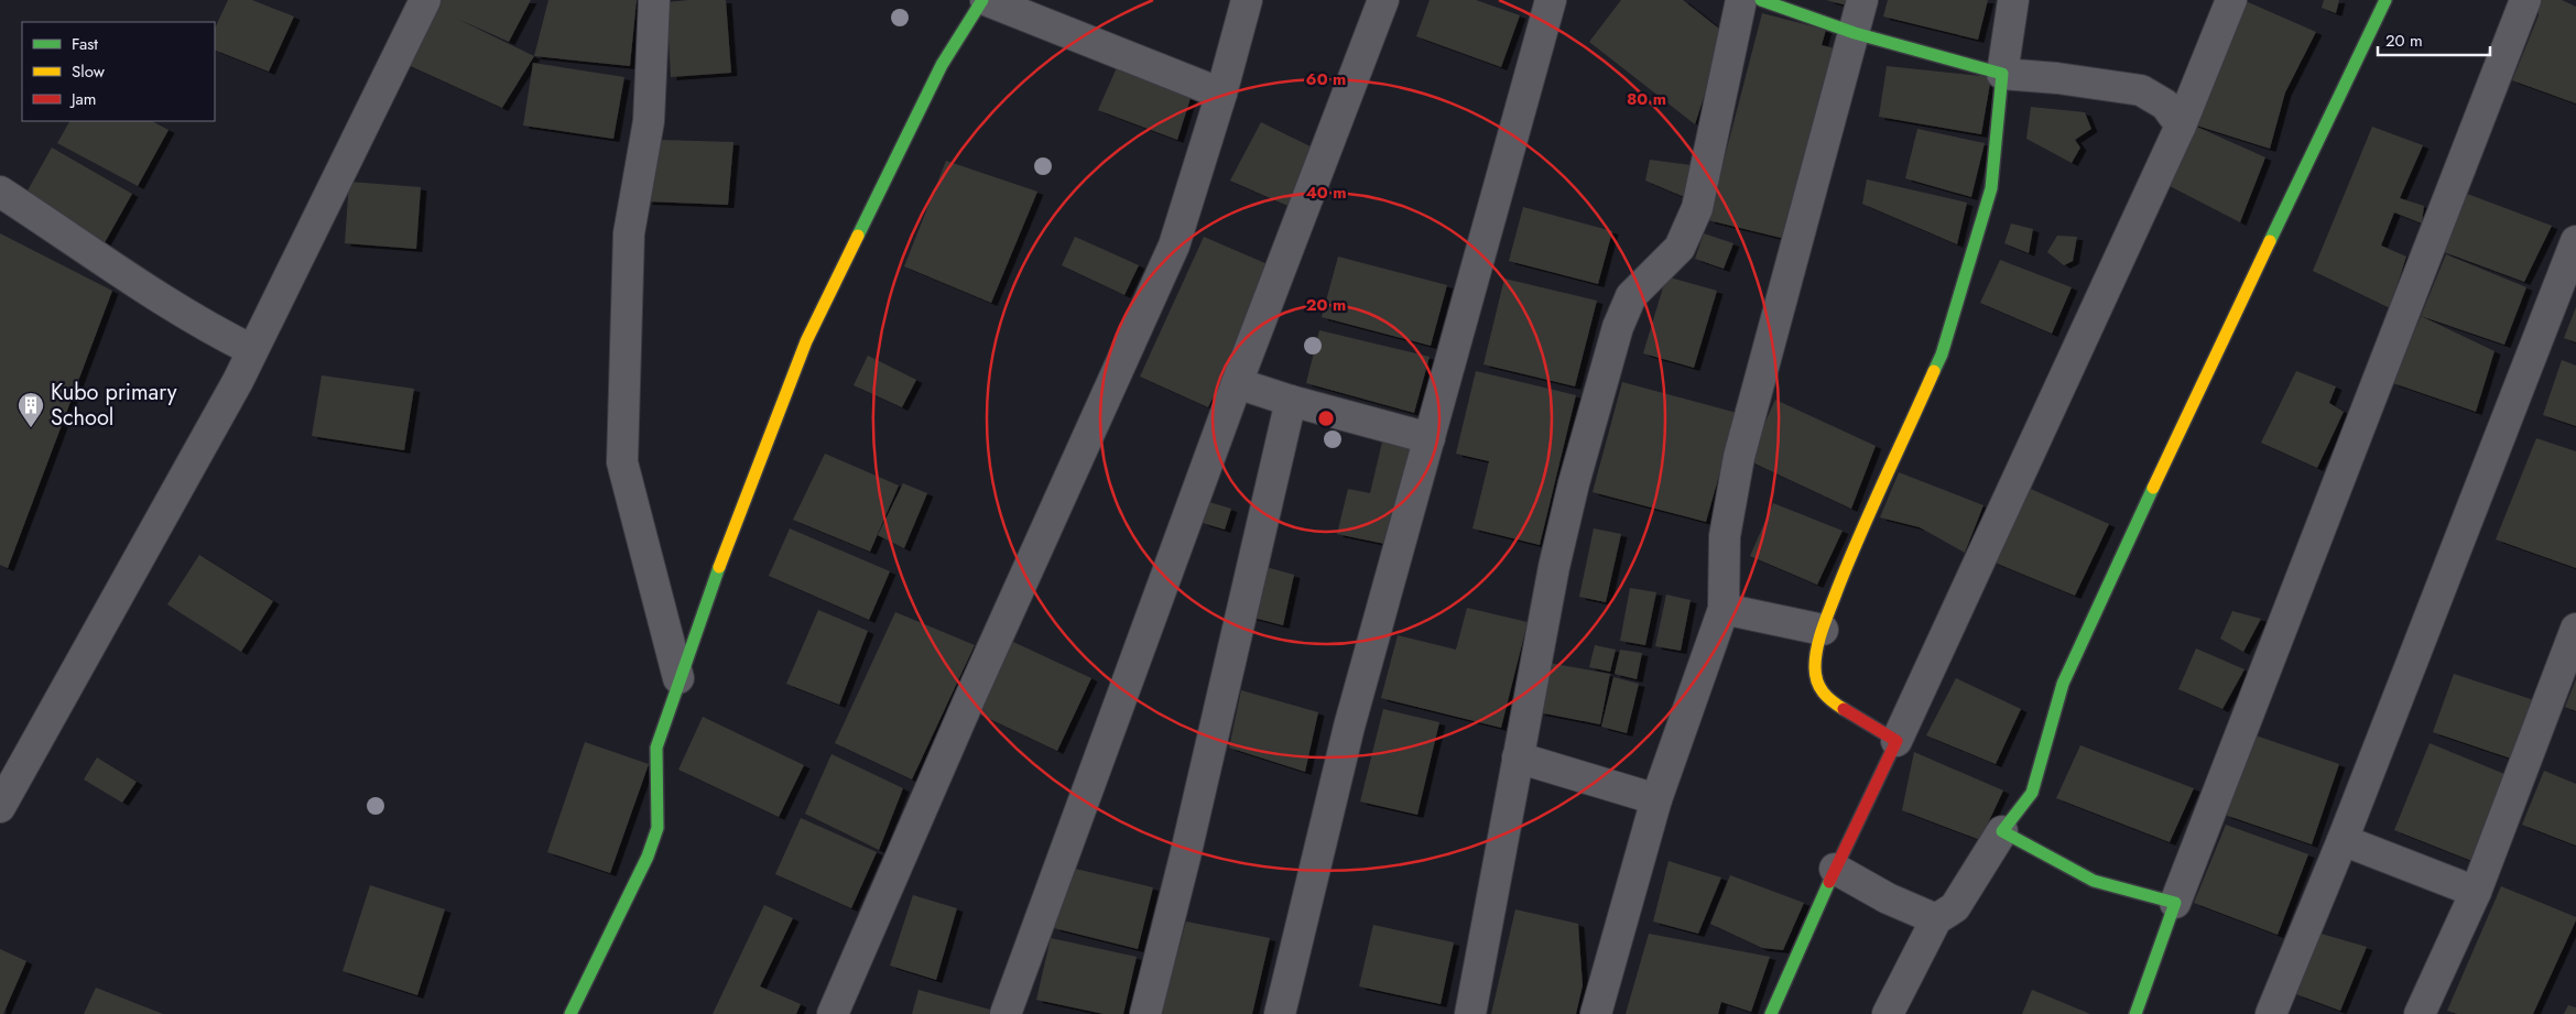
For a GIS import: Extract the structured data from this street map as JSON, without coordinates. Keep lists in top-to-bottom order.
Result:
{
  "places": {
    "building": ["Kubo primary School"]
  },
  "legend": ["Fast", "Slow", "Jam"],
  "scale_bar": "20 m",
  "rings": [
    "60 m",
    "80 m",
    "40 m",
    "20 m"
  ]
}
